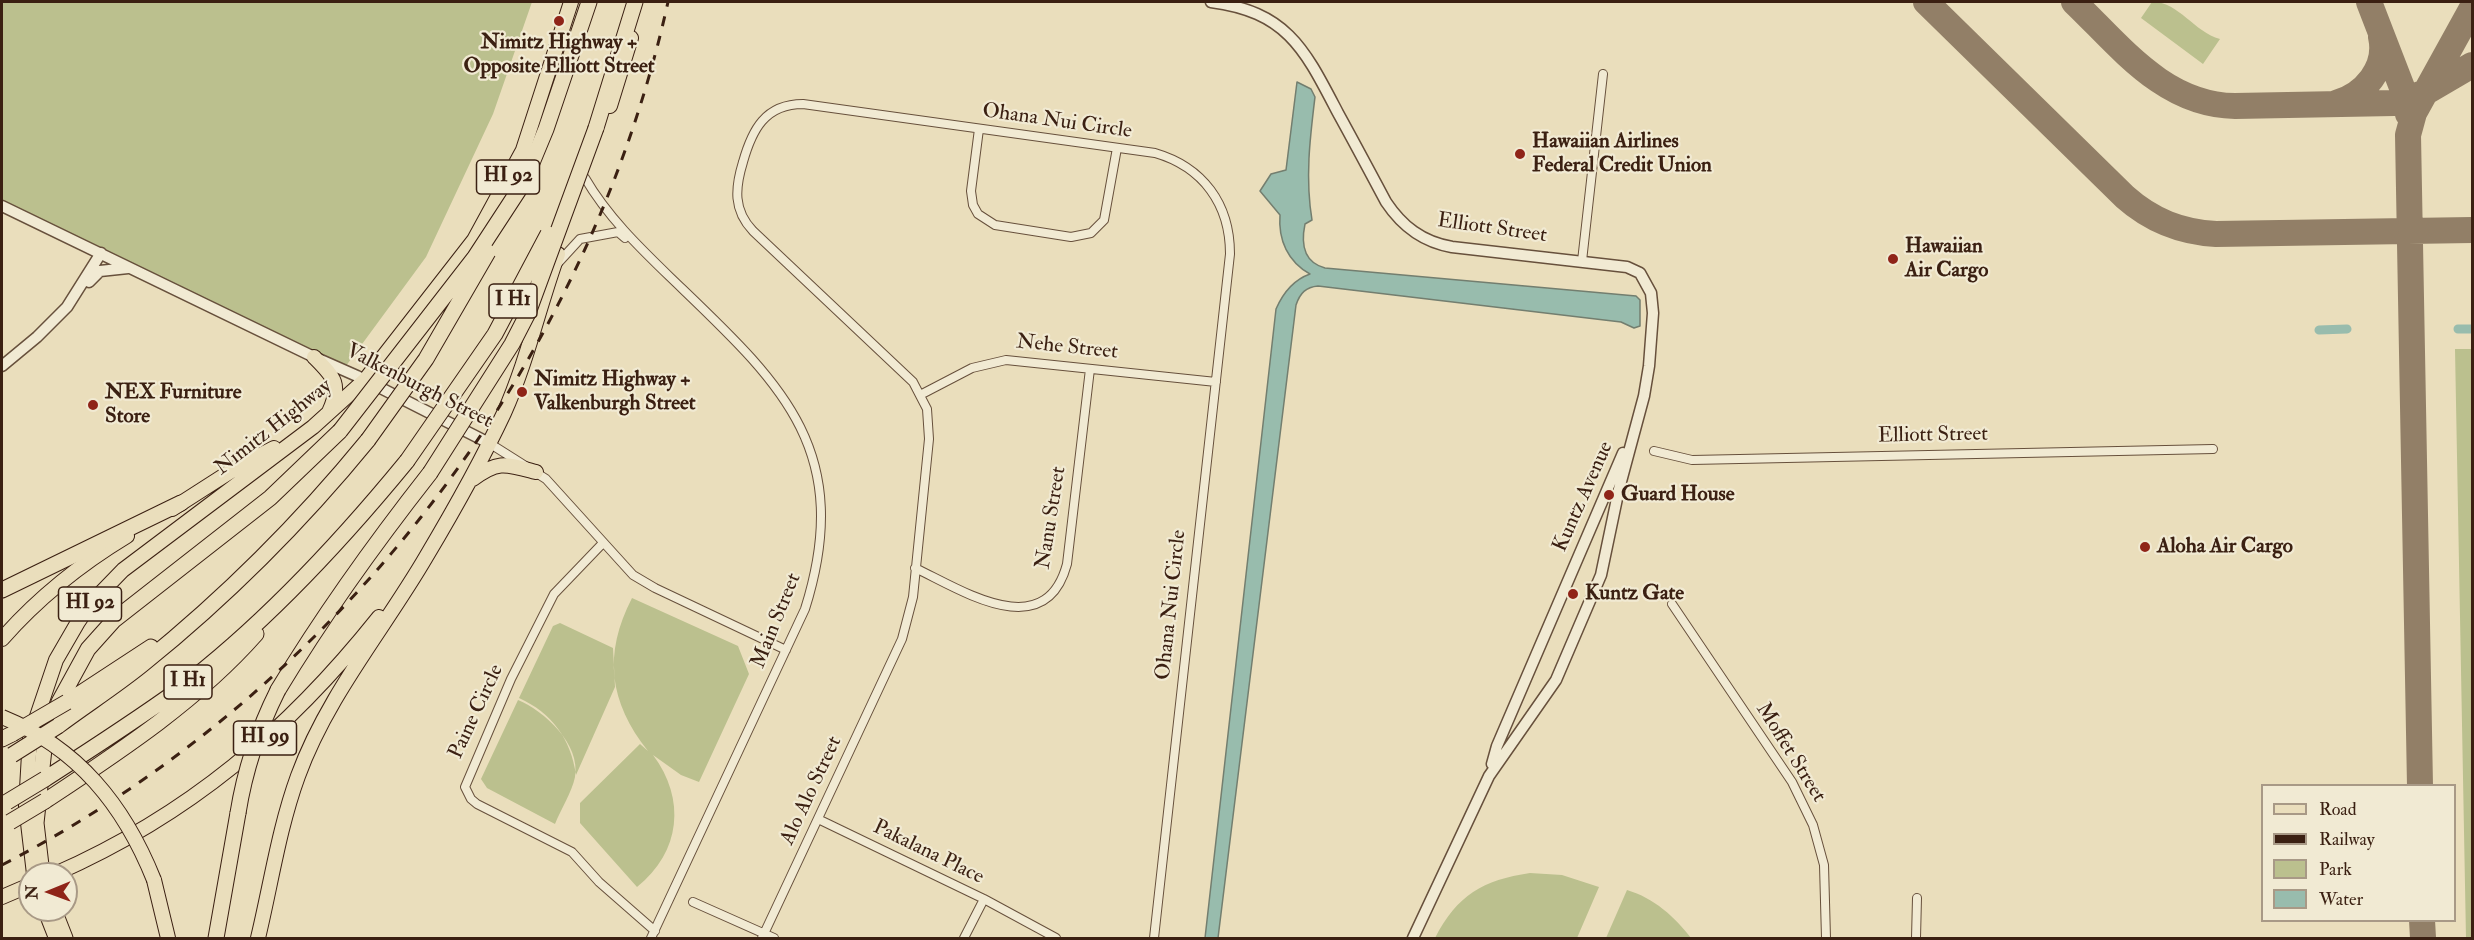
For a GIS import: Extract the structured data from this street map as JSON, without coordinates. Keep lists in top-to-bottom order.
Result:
{
  "streets": {
    "highway": ["I H1"],
    "main road": ["HI 92", "Nimitz Highway", "HI 99"],
    "street": [
      "Ohana Nui Circle",
      "Elliott Street",
      "Nehe Street",
      "Valkenburgh Street",
      "Kuntz Avenue",
      "Nanu Street",
      "Main Street",
      "Paine Circle",
      "Moffet Street",
      "Alo Alo Street",
      "Pakalana Place"
    ]
  },
  "crossings": [
    ["Ohana Nui Circle", "Nehe Street"],
    ["Ohana Nui Circle", "Nanu Street"],
    ["Ohana Nui Circle", "Alo Alo Street"],
    ["Elliott Street", "Kuntz Avenue"],
    ["Nehe Street", "Nanu Street"],
    ["Valkenburgh Street", "Nimitz Highway"],
    ["Valkenburgh Street", "Main Street"],
    ["Valkenburgh Street", "Paine Circle"],
    ["Main Street", "Paine Circle"],
    ["Alo Alo Street", "Pakalana Place"]
  ],
  "places": [
    "Nimitz Highway + Opposite Elliott Street",
    "Hawaiian Airlines Federal Credit Union",
    "Hawaiian Air Cargo",
    "Nimitz Highway + Valkenburgh Street",
    "NEX Furniture Store",
    "Guard House",
    "Aloha Air Cargo",
    "Kuntz Gate"
  ],
  "legend": [
    "Road",
    "Railway",
    "Park",
    "Water"
  ],
  "north": "left"
}
